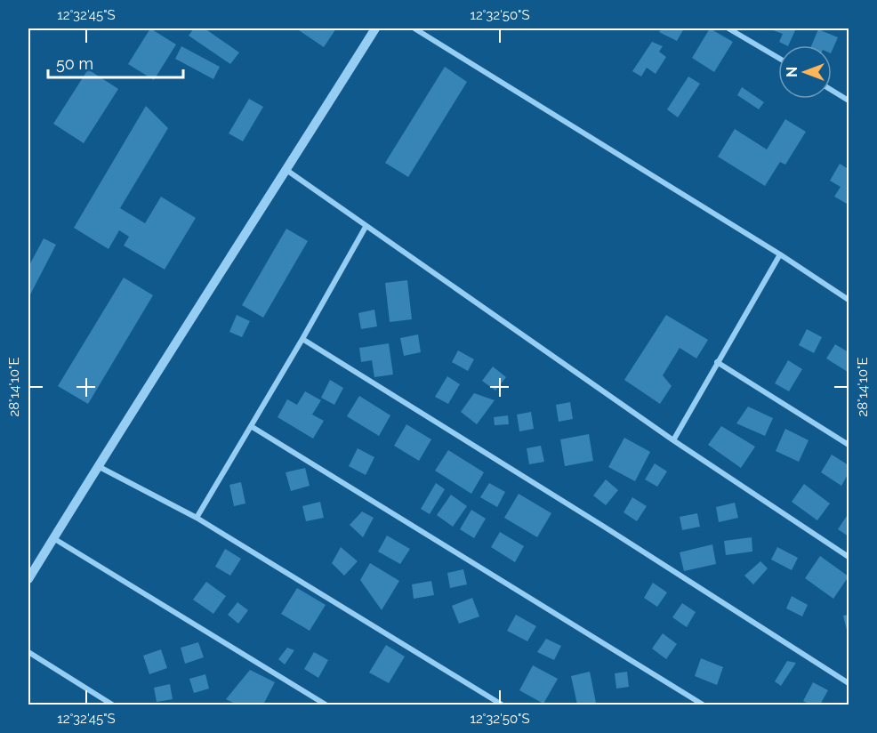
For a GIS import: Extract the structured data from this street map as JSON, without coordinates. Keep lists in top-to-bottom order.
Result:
{
  "scale_bar": "50 m",
  "north": "left",
  "coordinates": ["12°32'45\"S", "12°32'50\"S", "28°14'10\"E"]
}
